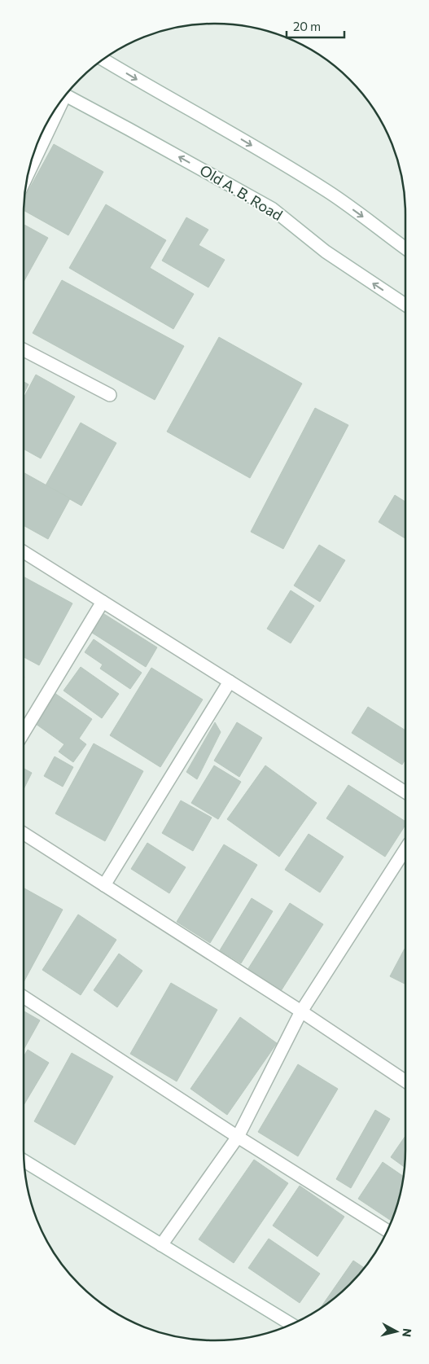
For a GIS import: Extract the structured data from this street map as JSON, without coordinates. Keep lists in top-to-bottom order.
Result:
{
  "streets": {
    "street": ["Old A. B. Road"]
  },
  "scale_bar": "20 m",
  "north": "right"
}
